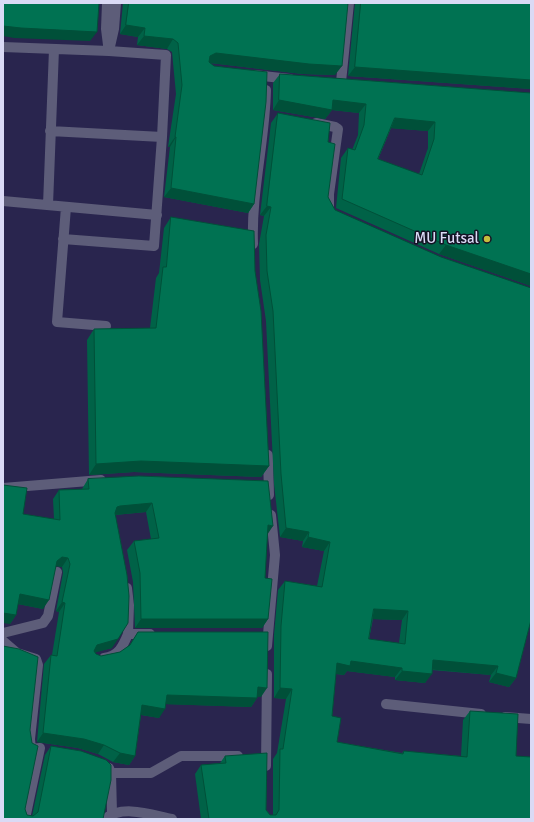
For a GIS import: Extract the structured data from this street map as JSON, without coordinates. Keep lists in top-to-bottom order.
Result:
{
  "places": ["MU Futsal"]
}
